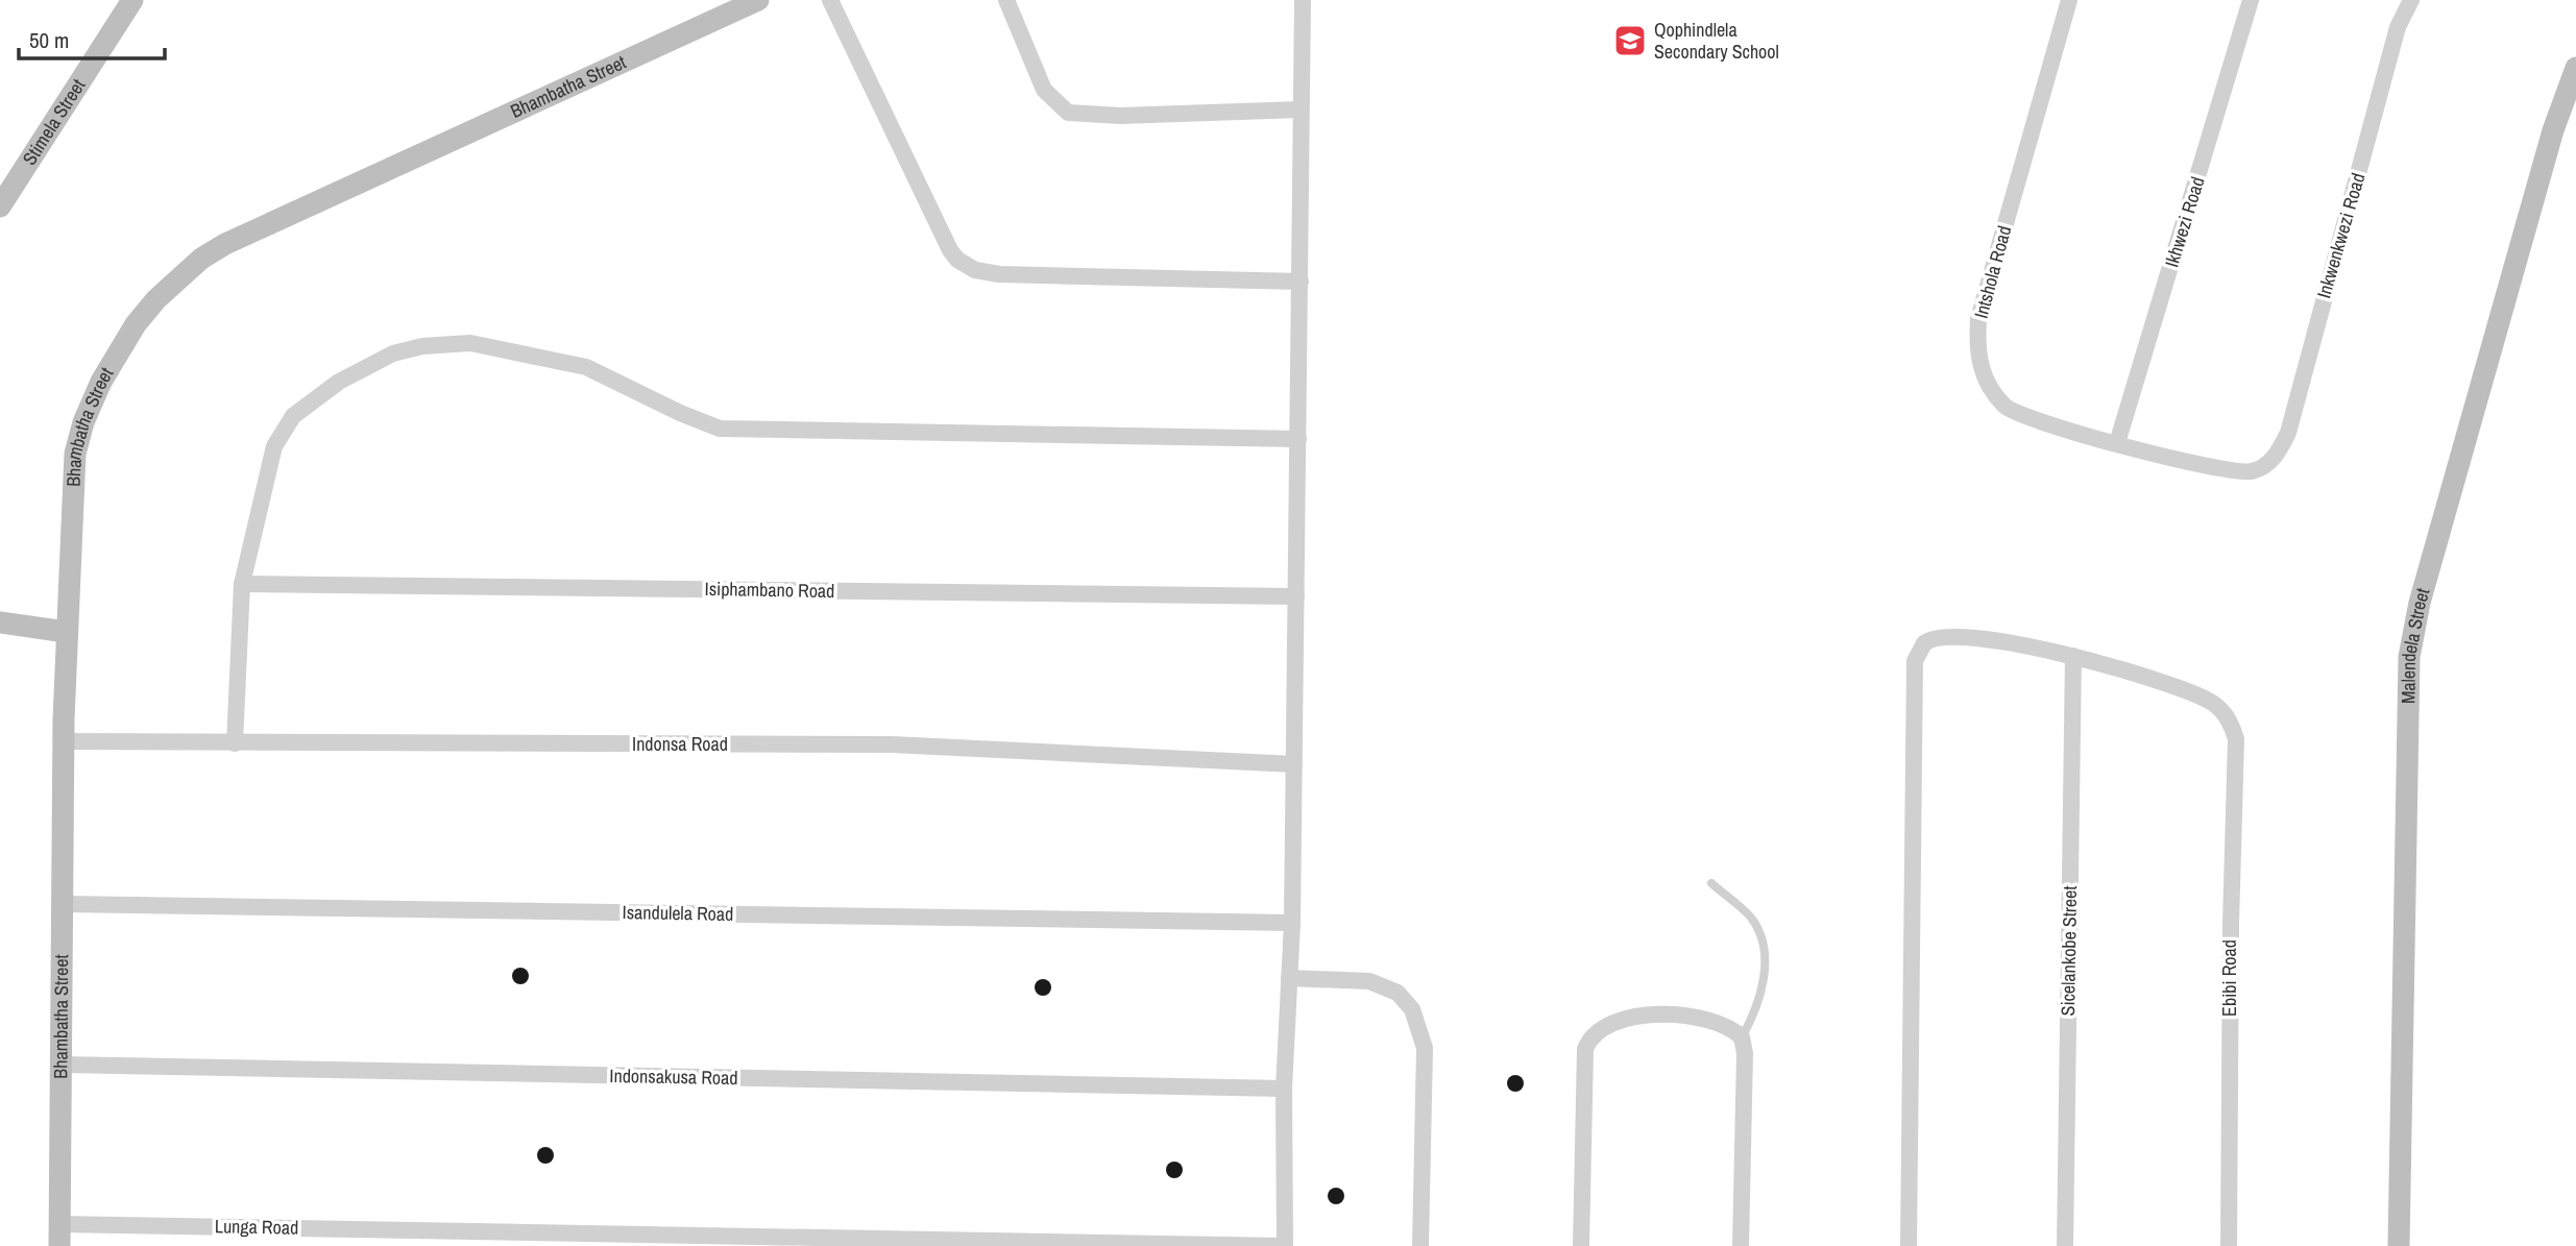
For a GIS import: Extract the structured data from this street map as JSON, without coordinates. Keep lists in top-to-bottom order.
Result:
{
  "streets": {
    "street": [
      "Bhambatha Street",
      "Stimela Street",
      "Ikhwezi Road",
      "Inkwenkwezi Road",
      "Intshola Road",
      "Isiphambano Road",
      "Malendela Street",
      "Indonsa Road",
      "Isandulela Road",
      "Sicelankobe Street",
      "Ebibi Road",
      "Indonsakusa Road",
      "Lunga Road"
    ]
  },
  "crossings": [
    ["Bhambatha Street", "Indonsa Road"],
    ["Bhambatha Street", "Isandulela Road"],
    ["Bhambatha Street", "Indonsakusa Road"],
    ["Bhambatha Street", "Lunga Road"],
    ["Ikhwezi Road", "Intshola Road"],
    ["Inkwenkwezi Road", "Intshola Road"],
    ["Sicelankobe Street", "Ebibi Road"]
  ],
  "places": {
    "school or university": ["Qophindlela Secondary School"]
  },
  "scale_bar": "50 m"
}
